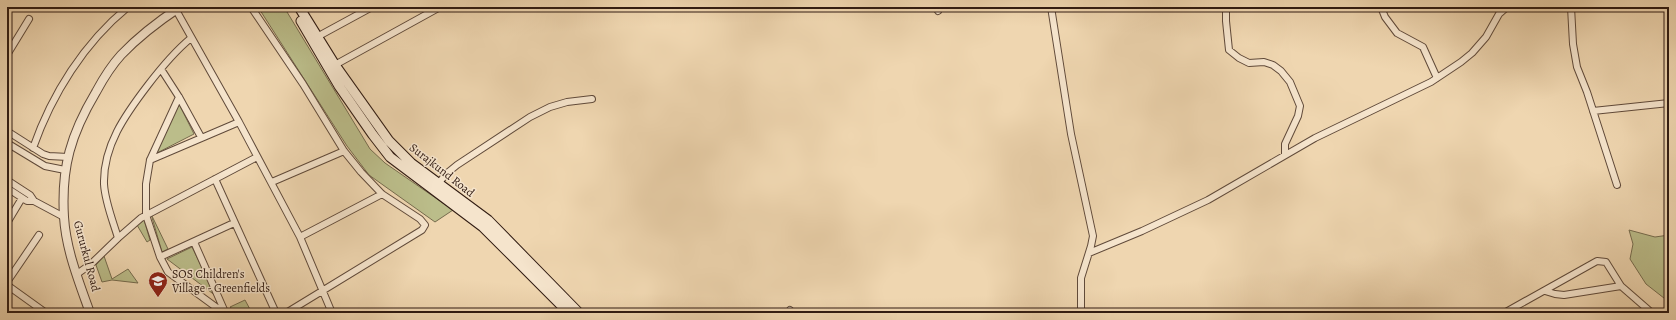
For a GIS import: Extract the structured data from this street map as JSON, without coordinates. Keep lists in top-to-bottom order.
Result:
{
  "streets": {
    "main road": ["Surajkund Road"],
    "street": ["Gururkul Road"]
  },
  "places": {
    "school or university": ["SOS Children's Village - Greenfields"]
  }
}
